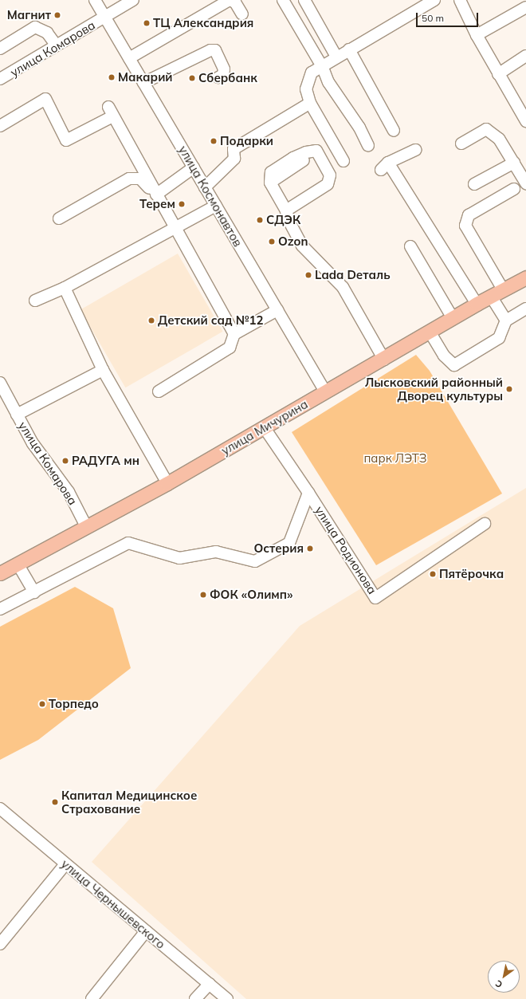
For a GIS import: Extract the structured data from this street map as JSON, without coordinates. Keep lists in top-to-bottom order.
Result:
{
  "streets": {
    "main road": ["улица Мичурина"],
    "street": [
      "улица Комарова",
      "улица Космонавтов",
      "улица Родионова",
      "улица Чернышевского"
    ]
  },
  "crossings": [
    ["улица Комарова", "улица Космонавтов"],
    ["улица Комарова", "улица Мичурина"],
    ["улица Космонавтов", "улица Мичурина"],
    ["улица Мичурина", "улица Родионова"]
  ],
  "parks": ["парк ЛЭТЗ"],
  "places": [
    "Магнит",
    "ТЦ Александрия",
    "Макарий",
    "Сбербанк",
    "Подарки",
    "Терем",
    "СДЭК",
    "Ozon",
    "Lada Dеталь",
    "Детский сад №12",
    "Лысковский районный Дворец культуры",
    "РАДУГА мн",
    "Остерия",
    "Пятёрочка",
    "ФОК «Олимп»",
    "Торпедо",
    "Капитал Медицинское Страхование"
  ],
  "scale_bar": "50 m",
  "north": "bottom left"
}
